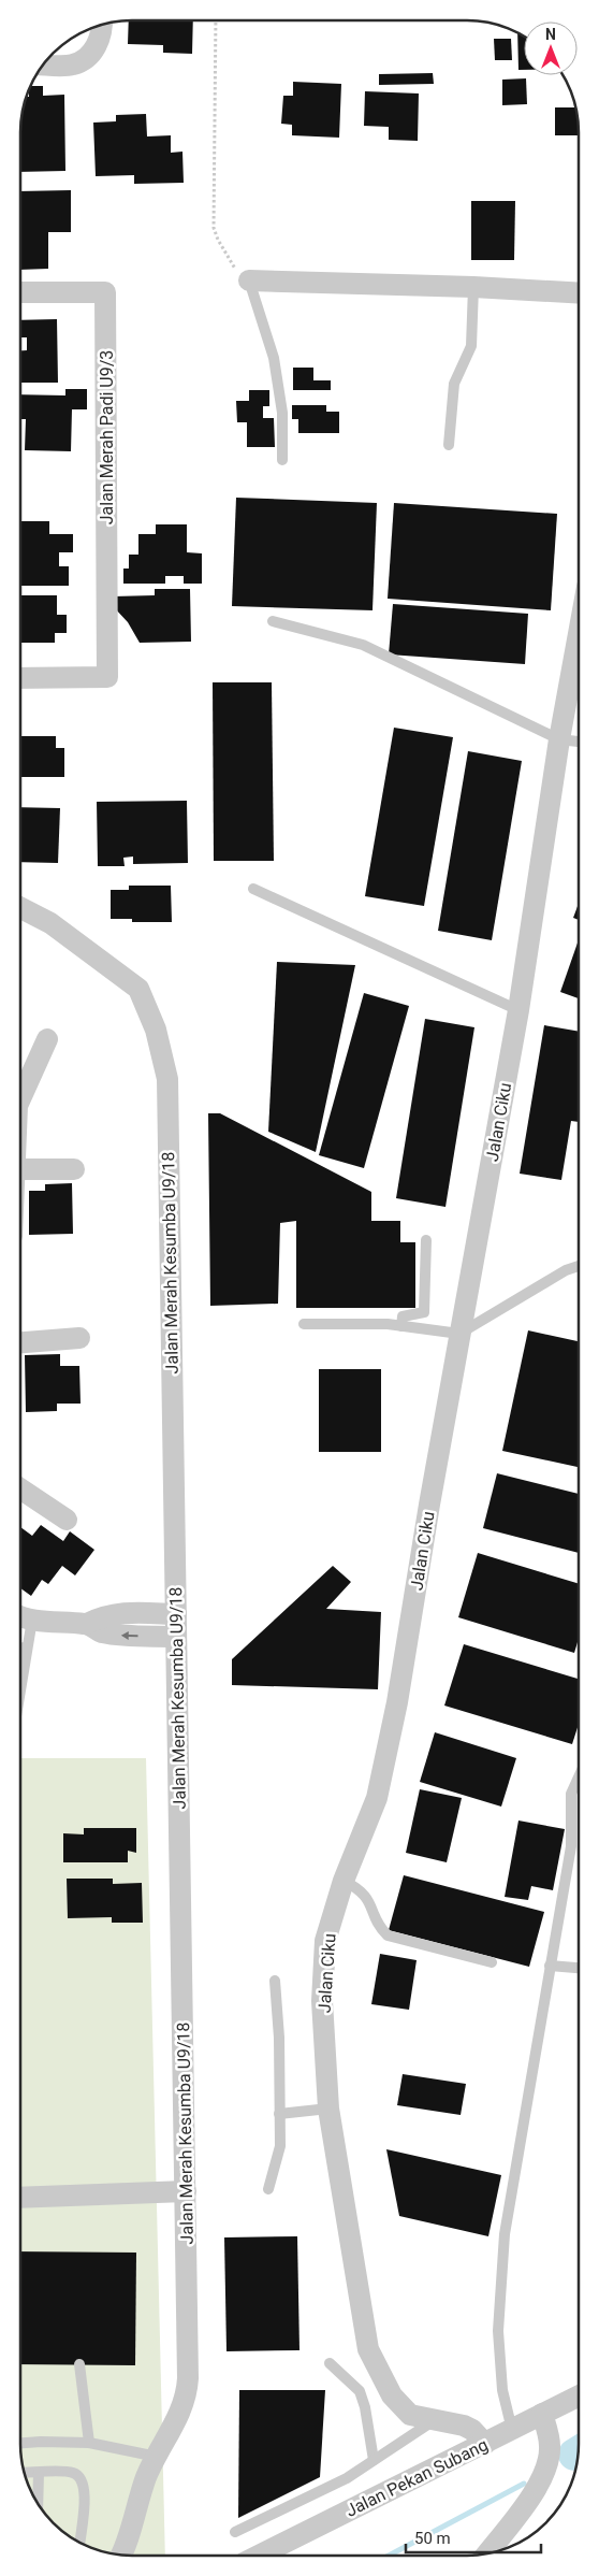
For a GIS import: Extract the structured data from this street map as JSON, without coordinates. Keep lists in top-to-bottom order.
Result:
{
  "streets": {
    "street": [
      "Jalan Merah Padi U9/3",
      "Jalan Ciku",
      "Jalan Merah Kesumba U9/18",
      "Jalan Pekan Subang"
    ]
  },
  "crossings": [
    ["Jalan Ciku", "Jalan Pekan Subang"]
  ],
  "scale_bar": "50 m",
  "north": "top"
}
